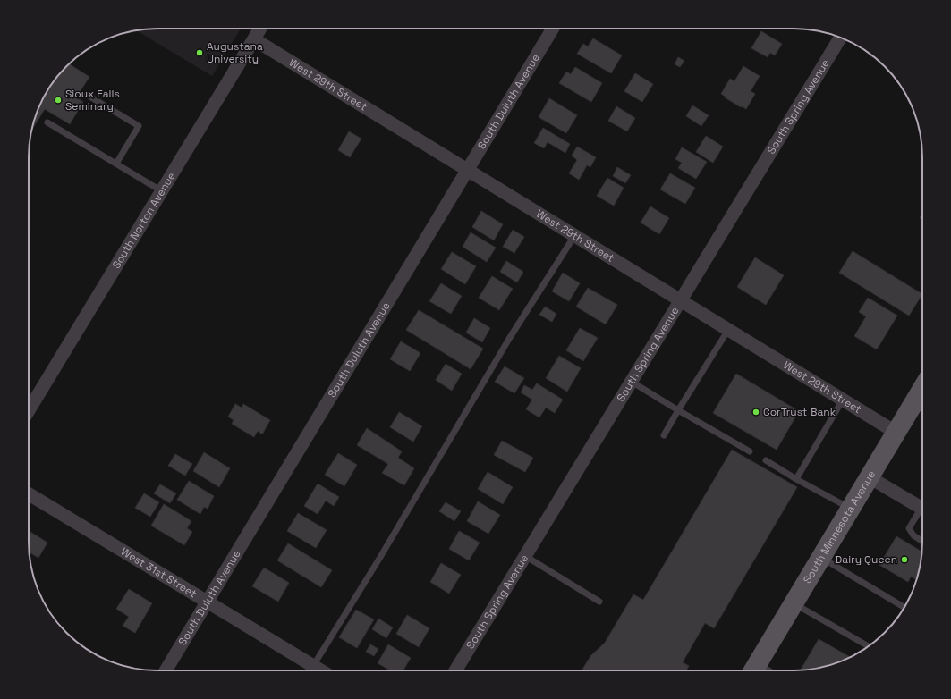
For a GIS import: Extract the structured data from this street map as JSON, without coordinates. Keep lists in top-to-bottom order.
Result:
{
  "streets": {
    "main road": ["South Minnesota Avenue"],
    "street": [
      "West 29th Street",
      "South Duluth Avenue",
      "South Spring Avenue",
      "South Norton Avenue",
      "West 31st Street"
    ]
  },
  "crossings": [
    ["West 29th Street", "South Duluth Avenue"],
    ["West 29th Street", "South Spring Avenue"],
    ["West 29th Street", "South Norton Avenue"],
    ["West 29th Street", "South Minnesota Avenue"],
    ["South Duluth Avenue", "West 31st Street"]
  ],
  "places": [
    "Augustana University",
    "Sioux Falls Seminary",
    "CorTrust Bank",
    "Dairy Queen"
  ]
}
